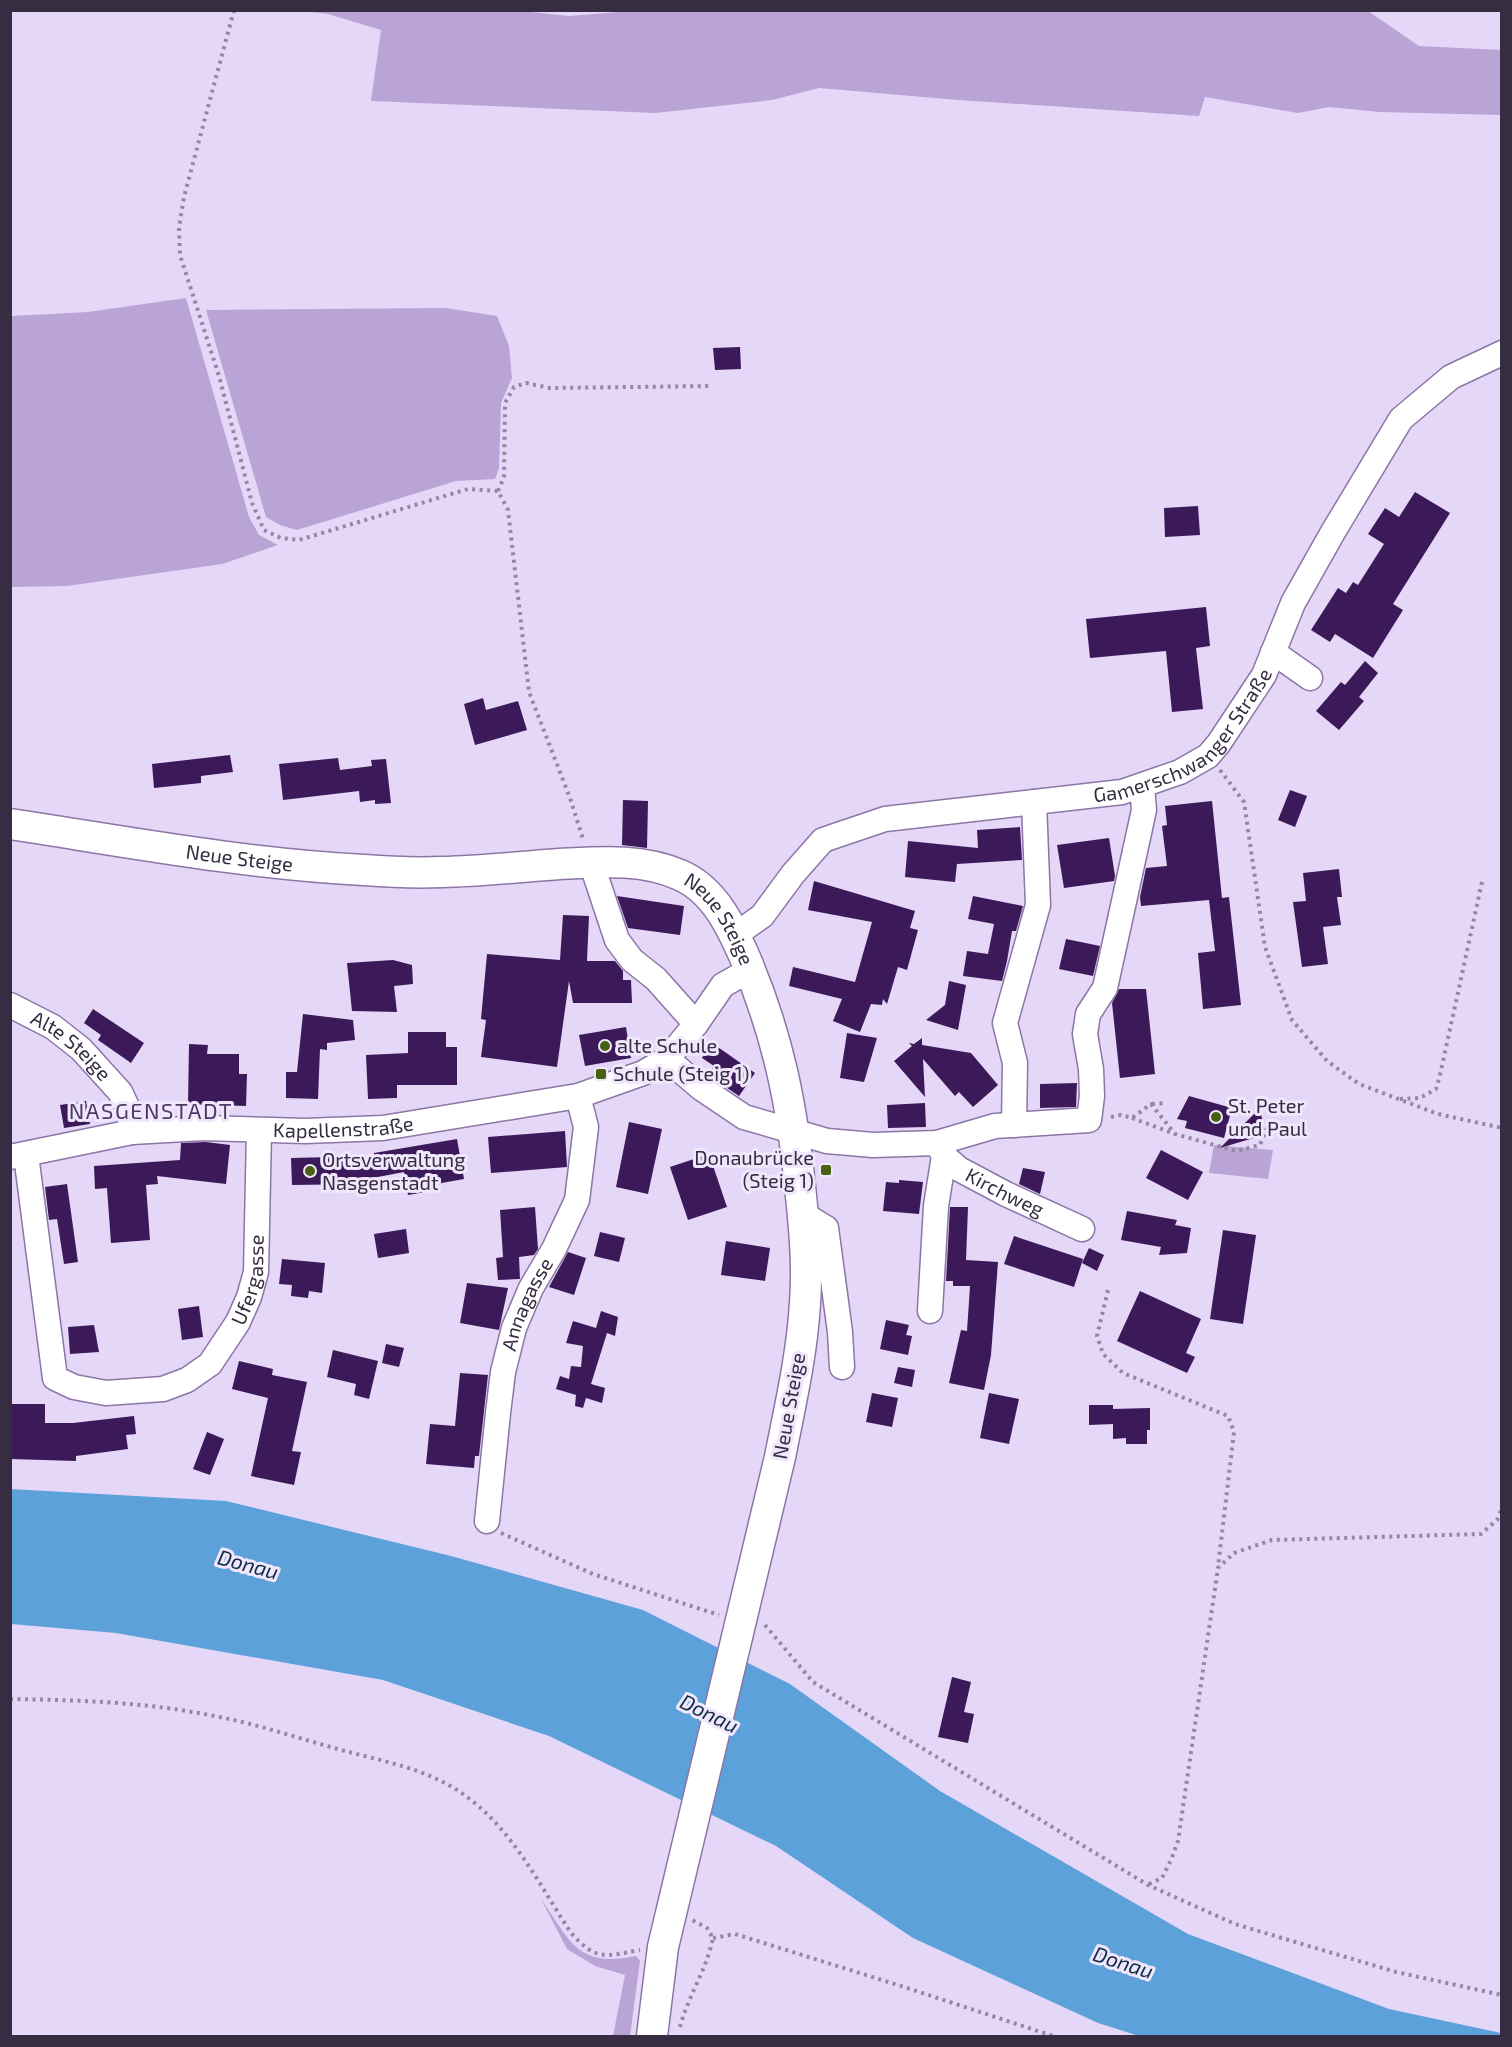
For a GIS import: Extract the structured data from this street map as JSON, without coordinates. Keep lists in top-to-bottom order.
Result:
{
  "streets": {
    "main road": ["Neue Steige"],
    "street": [
      "Gamerschwanger Straße",
      "Alte Steige",
      "Kapellenstraße",
      "Kirchweg",
      "Ufergasse",
      "Annagasse"
    ]
  },
  "crossings": [
    ["Gamerschwanger Straße", "Neue Steige"],
    ["Gamerschwanger Straße", "Kirchweg"],
    ["Neue Steige", "Kapellenstraße"],
    ["Neue Steige", "Kirchweg"],
    ["Alte Steige", "Kapellenstraße"],
    ["Kapellenstraße", "Ufergasse"],
    ["Kapellenstraße", "Annagasse"]
  ],
  "districts": ["NASGENSTADT"],
  "water": ["Donau"],
  "places": {
    "other": ["alte Schule", "St. Peter und Paul", "Ortsverwaltung Nasgenstadt"],
    "transit": ["Schule (Steig 1)", "Donaubrücke (Steig 1)"]
  }
}
